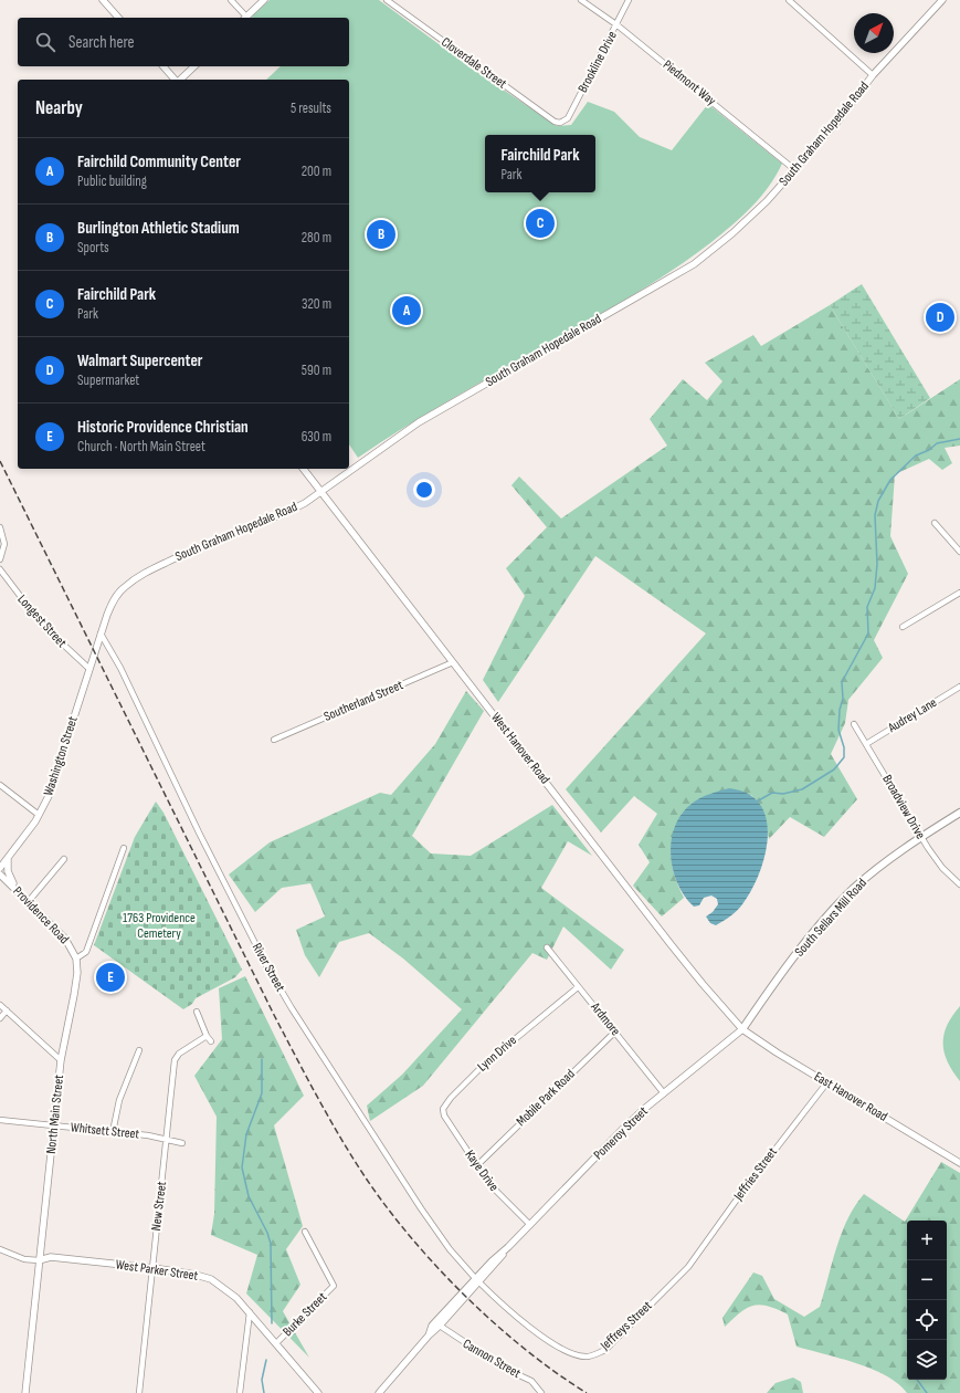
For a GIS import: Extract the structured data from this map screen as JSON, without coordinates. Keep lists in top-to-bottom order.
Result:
{
  "streets": {
    "main road": ["South Sellars Mill Road"],
    "street": [
      "Brookline Drive",
      "Cloverdale Street",
      "Piedmont Way",
      "South Graham Hopedale Road",
      "Longest Street",
      "Southerland Street",
      "Audrey Lane",
      "West Hanover Road",
      "Washington Street",
      "Broadview Drive",
      "Providence Road",
      "River Street",
      "Ardmore",
      "Lynn Drive",
      "East Hanover Road",
      "Mobile Park Road",
      "North Main Street",
      "Whitsett Street",
      "Pomeroy Street",
      "Kaye Drive",
      "Jeffries Street",
      "New Street",
      "West Parker Street",
      "Burke Street",
      "Jeffreys Street",
      "Cannon Street"
    ]
  },
  "crossings": [
    ["Brookline Drive", "Cloverdale Street"],
    ["Brookline Drive", "Piedmont Way"],
    ["Piedmont Way", "South Graham Hopedale Road"],
    ["South Graham Hopedale Road", "West Hanover Road"],
    ["South Graham Hopedale Road", "Washington Street"],
    ["South Graham Hopedale Road", "River Street"],
    ["Longest Street", "Washington Street"],
    ["Southerland Street", "West Hanover Road"],
    ["Audrey Lane", "Broadview Drive"],
    ["West Hanover Road", "South Sellars Mill Road"],
    ["West Hanover Road", "East Hanover Road"],
    ["West Hanover Road", "Pomeroy Street"],
    ["Washington Street", "River Street"],
    ["Broadview Drive", "South Sellars Mill Road"],
    ["Providence Road", "North Main Street"],
    ["South Sellars Mill Road", "East Hanover Road"],
    ["South Sellars Mill Road", "Pomeroy Street"],
    ["River Street", "Pomeroy Street"],
    ["River Street", "Jeffreys Street"],
    ["Ardmore", "Lynn Drive"],
    ["Ardmore", "Mobile Park Road"],
    ["Ardmore", "Pomeroy Street"],
    ["Lynn Drive", "Kaye Drive"],
    ["East Hanover Road", "Pomeroy Street"],
    ["East Hanover Road", "Jeffries Street"],
    ["Mobile Park Road", "Kaye Drive"],
    ["North Main Street", "Whitsett Street"],
    ["North Main Street", "West Parker Street"],
    ["Whitsett Street", "New Street"],
    ["Pomeroy Street", "Kaye Drive"],
    ["Pomeroy Street", "Cannon Street"],
    ["Jeffries Street", "Jeffreys Street"],
    ["New Street", "West Parker Street"],
    ["West Parker Street", "Burke Street"]
  ],
  "parks": ["1763 Providence Cemetery"],
  "north": "top right",
  "page": {
    "search": "Search here",
    "heading": ["Nearby", "5 results"],
    "popup": ["Fairchild Park", "Park"],
    "list": [
      {
        "mark": "A",
        "name": "Fairchild Community Center",
        "note": "Public building",
        "value": "200 m"
      },
      {
        "mark": "B",
        "name": "Burlington Athletic Stadium",
        "note": "Sports",
        "value": "280 m"
      },
      {
        "mark": "C",
        "name": "Fairchild Park",
        "note": "Park",
        "value": "320 m"
      },
      {
        "mark": "D",
        "name": "Walmart Supercenter",
        "note": "Supermarket",
        "value": "590 m"
      },
      {
        "mark": "E",
        "name": "Historic Providence Christian",
        "note": "Church · North Main Street",
        "value": "630 m"
      }
    ],
    "pins": [
      "C",
      "B",
      "A",
      "D",
      "E"
    ],
    "map_buttons": ["+", "−"]
  }
}
